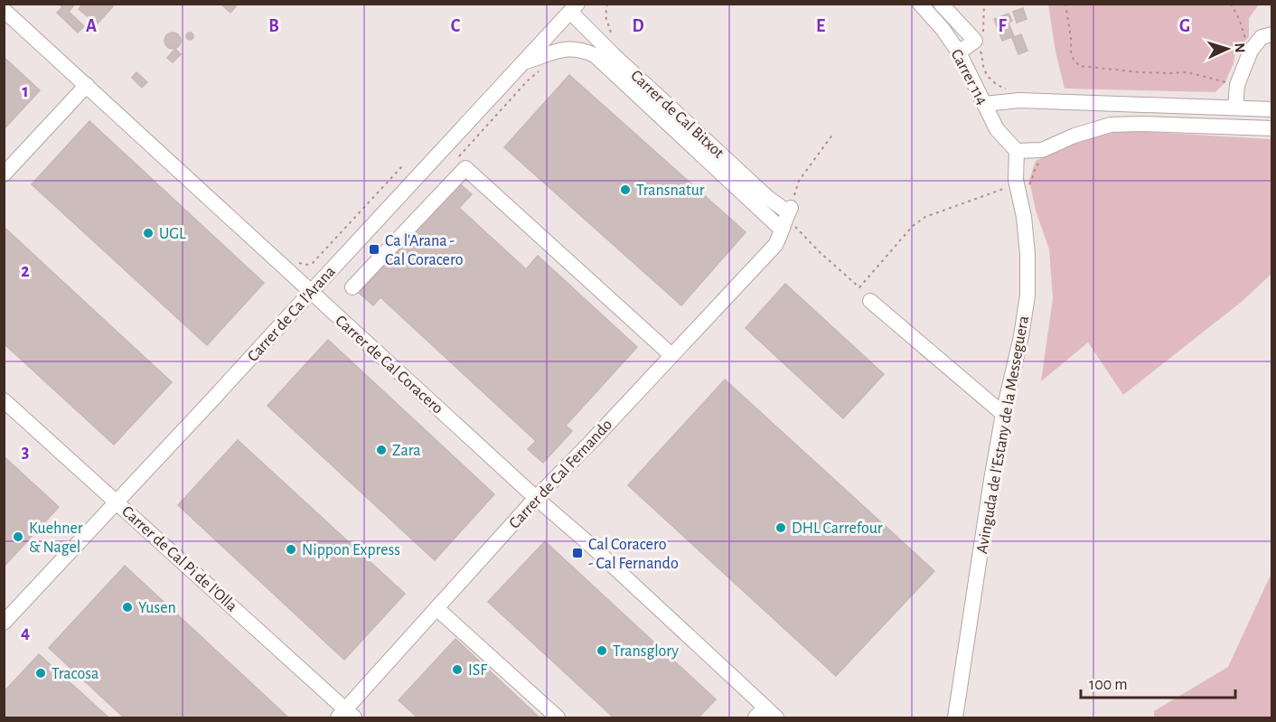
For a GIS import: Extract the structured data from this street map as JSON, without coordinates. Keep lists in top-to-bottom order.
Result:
{
  "streets": {
    "street": [
      "Carrer 114",
      "Carrer de Cal Bitxot",
      "Carrer de Ca l'Arana",
      "Carrer de Cal Coracero",
      "Avinguda de l'Estany de la Messeguera",
      "Carrer de Cal Fernando",
      "Carrer de Cal Pi de l'Olla"
    ]
  },
  "crossings": [
    ["Carrer 114", "Avinguda de l'Estany de la Messeguera"],
    ["Carrer de Cal Bitxot", "Carrer de Ca l'Arana"],
    ["Carrer de Cal Bitxot", "Carrer de Cal Fernando"],
    ["Carrer de Ca l'Arana", "Carrer de Cal Coracero"],
    ["Carrer de Ca l'Arana", "Carrer de Cal Pi de l'Olla"],
    ["Carrer de Cal Coracero", "Carrer de Cal Fernando"],
    ["Carrer de Cal Fernando", "Carrer de Cal Pi de l'Olla"]
  ],
  "places": {
    "other": [
      "Transnatur",
      "UGL",
      "Zara",
      "DHL Carrefour",
      "Kuehner & Nagel",
      "Nippon Express",
      "Yusen",
      "Transglory",
      "ISF",
      "Tracosa"
    ],
    "transit": ["Ca l'Arana - Cal Coracero", "Cal Coracero - Cal Fernando"]
  },
  "scale_bar": "100 m",
  "north": "right",
  "grid": {
    "columns": [
      "A",
      "B",
      "C",
      "D",
      "E",
      "F",
      "G"
    ],
    "rows": [
      "1",
      "2",
      "3",
      "4"
    ]
  }
}
